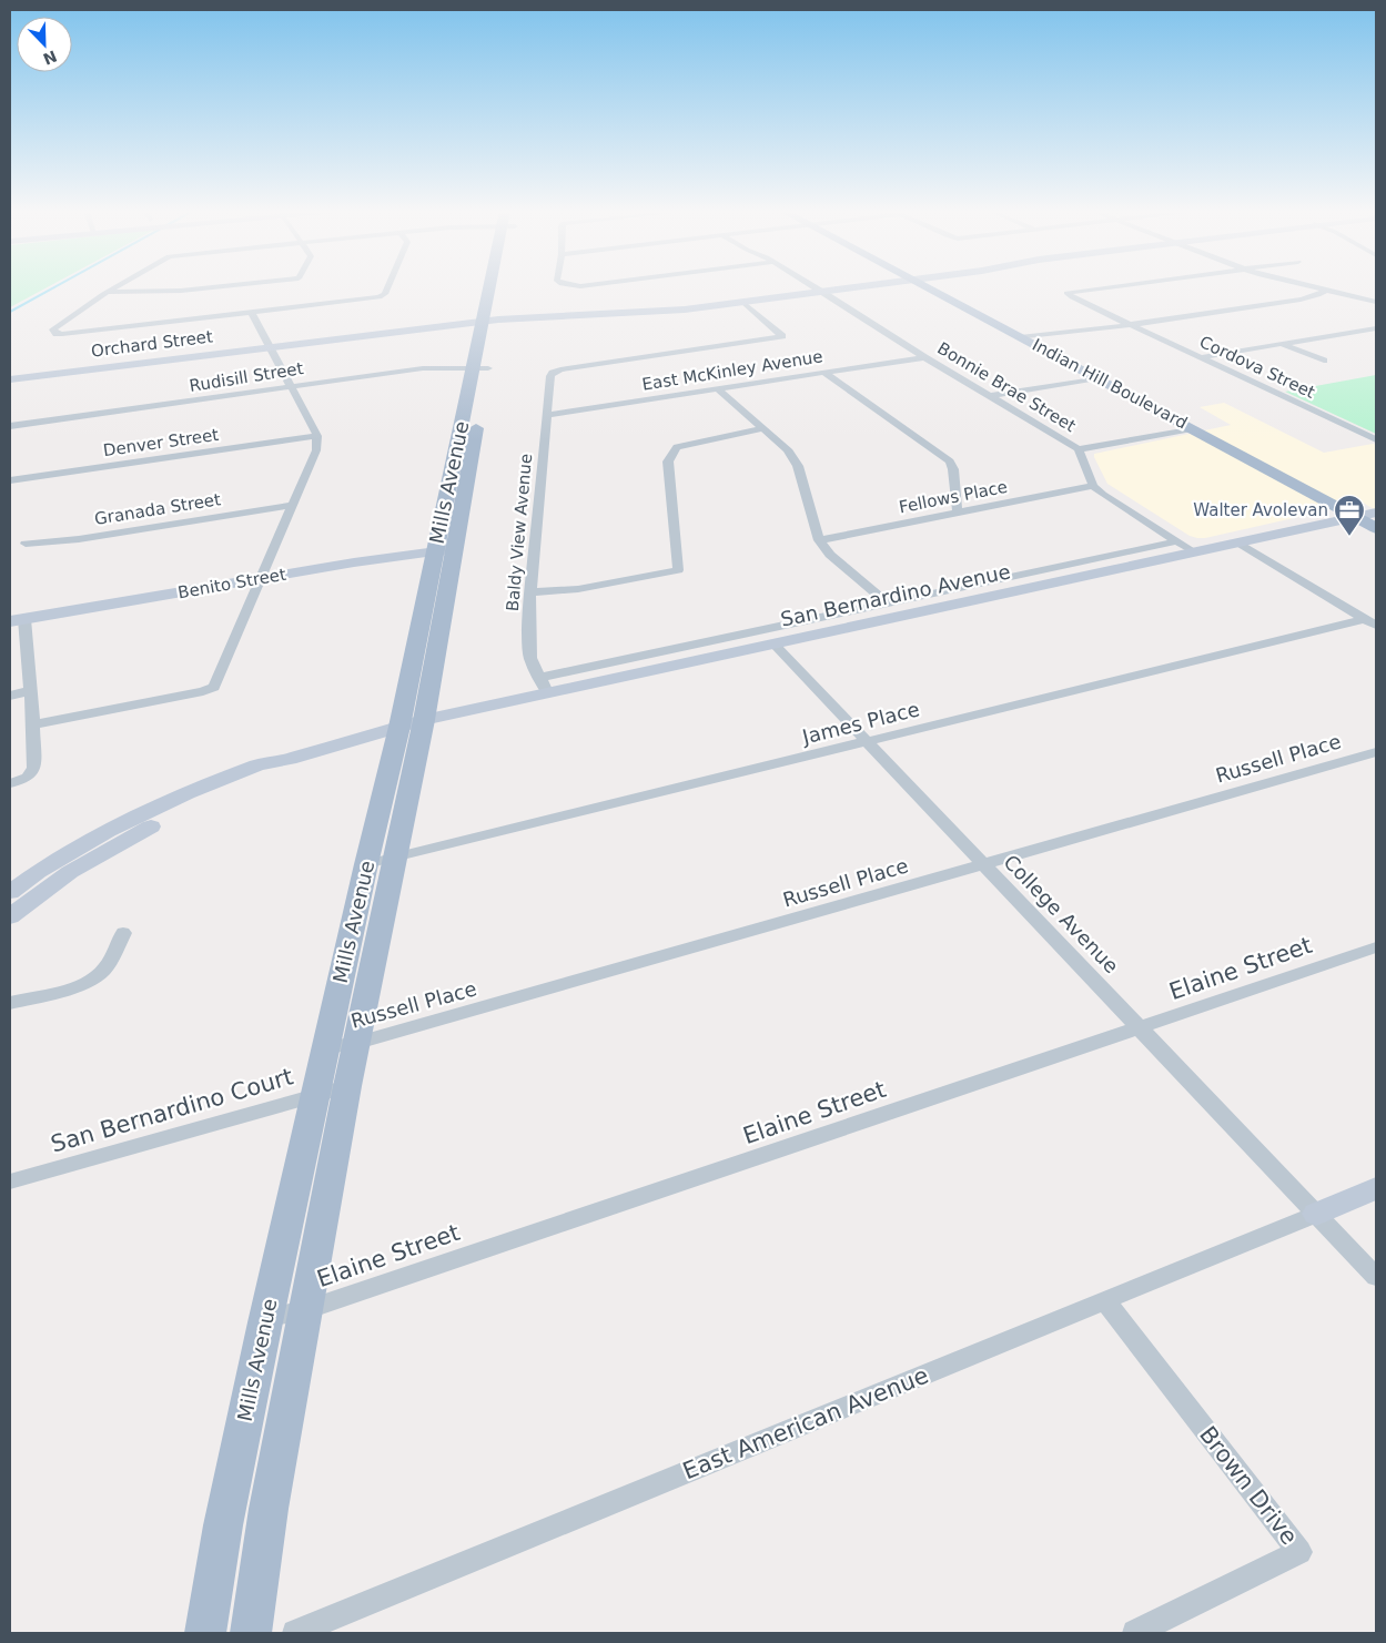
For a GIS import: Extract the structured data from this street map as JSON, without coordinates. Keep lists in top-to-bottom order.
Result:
{
  "streets": {
    "main road": ["Indian Hill Boulevard", "Mills Avenue", "San Bernardino Avenue"],
    "street": [
      "Orchard Street",
      "Cordova Street",
      "East McKinley Avenue",
      "Rudisill Street",
      "Bonnie Brae Street",
      "Denver Street",
      "Fellows Place",
      "Granada Street",
      "Baldy View Avenue",
      "Benito Street",
      "James Place",
      "Russell Place",
      "College Avenue",
      "Elaine Street",
      "San Bernardino Court",
      "East American Avenue",
      "Brown Drive"
    ]
  },
  "crossings": [
    ["Orchard Street", "Bonnie Brae Street"],
    ["Orchard Street", "Mills Avenue"],
    ["Orchard Street", "Baldy View Avenue"],
    ["East McKinley Avenue", "Bonnie Brae Street"],
    ["East McKinley Avenue", "Baldy View Avenue"],
    ["Rudisill Street", "Mills Avenue"],
    ["Indian Hill Boulevard", "San Bernardino Avenue"],
    ["Bonnie Brae Street", "Fellows Place"],
    ["Bonnie Brae Street", "San Bernardino Avenue"],
    ["Mills Avenue", "Benito Street"],
    ["Mills Avenue", "San Bernardino Avenue"],
    ["Mills Avenue", "James Place"],
    ["Mills Avenue", "Russell Place"],
    ["Mills Avenue", "Elaine Street"],
    ["Mills Avenue", "San Bernardino Court"],
    ["Baldy View Avenue", "San Bernardino Avenue"],
    ["San Bernardino Avenue", "College Avenue"],
    ["James Place", "College Avenue"],
    ["Russell Place", "College Avenue"],
    ["College Avenue", "Elaine Street"],
    ["College Avenue", "East American Avenue"],
    ["East American Avenue", "Brown Drive"]
  ],
  "places": {
    "office": ["Walter Avolevan"]
  },
  "north": "bottom right"
}
